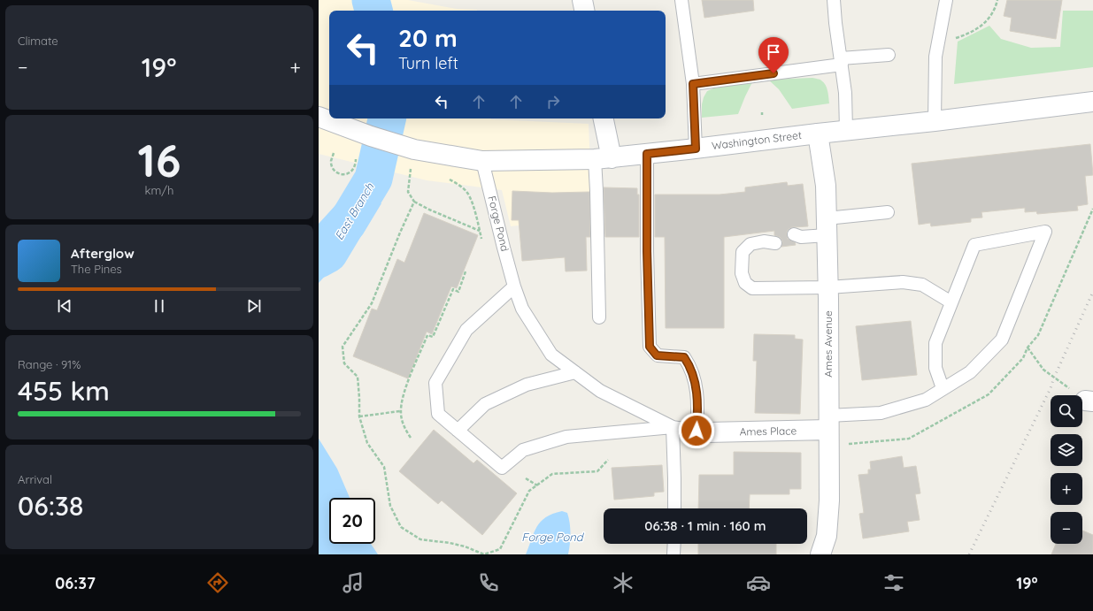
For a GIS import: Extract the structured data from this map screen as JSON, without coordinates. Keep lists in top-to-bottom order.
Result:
{
  "streets": {
    "main road": ["Washington Street", "Ames Avenue", "Ames Place"],
    "lane": ["Forge Pond"]
  },
  "crossings": [
    ["Washington Street", "Forge Pond"],
    ["Washington Street", "Ames Avenue"],
    ["Forge Pond", "Ames Place"],
    ["Ames Avenue", "Ames Place"]
  ],
  "water": ["East Branch", "Forge Pond"],
  "page": {
    "tile": [
      "Climate",
      ["16", "km/h"],
      ["Range · 91%", "455 km"],
      ["Arrival", "06:38"]
    ],
    "turn": ["20 m", "Turn left"],
    "heat": ["−", "19°", "+"],
    "song": ["Afterglow", "The Pines"],
    "map_buttons": ["+", "−"],
    "limit": "20",
    "trip": "06:38 · 1 min · 160 m",
    "tabs": ["06:37", "19°"]
  }
}
